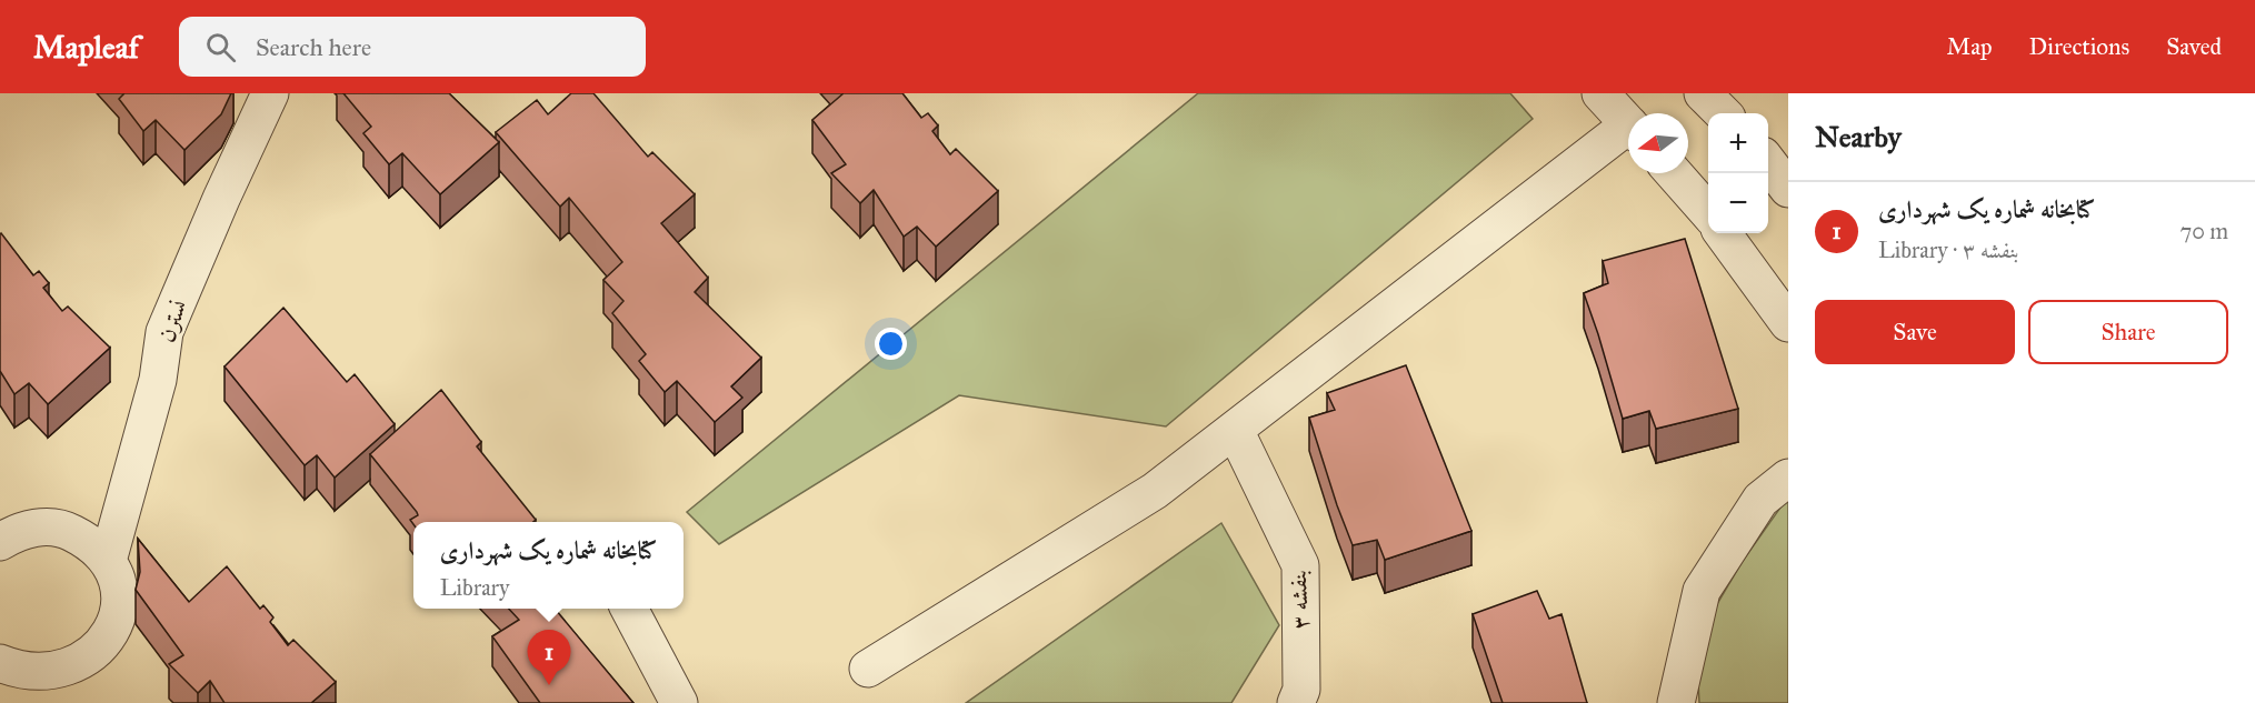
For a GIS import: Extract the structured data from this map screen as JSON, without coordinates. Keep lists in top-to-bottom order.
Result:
{
  "streets": {
    "street": ["نسترن", "بنفشه ۳"]
  },
  "north": "left",
  "page": {
    "header": "Mapleaf",
    "search": "Search here",
    "nav": ["Map", "Directions", "Saved"],
    "heading": "Nearby",
    "map_buttons": ["+", "−"],
    "list": [
      {
        "mark": "1",
        "name": "کتابخانه شماره یک شهرداری",
        "note": "Library · بنفشه ۳",
        "value": "70 m"
      }
    ],
    "buttons": ["Save", "Share"],
    "popup": ["کتابخانه شماره یک شهرداری", "Library"],
    "pins": "1"
  }
}
